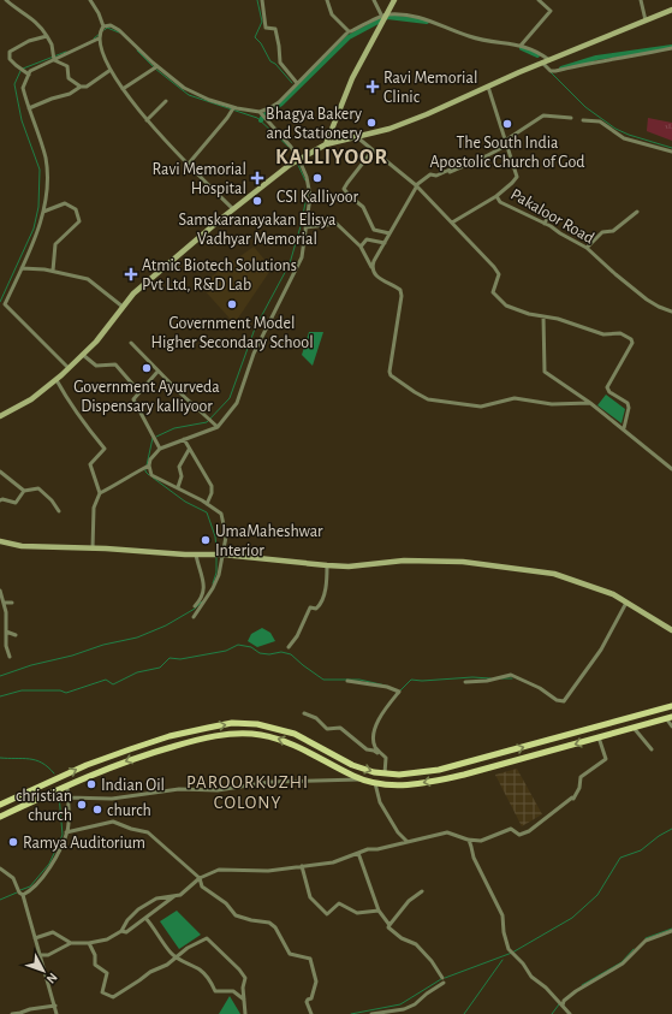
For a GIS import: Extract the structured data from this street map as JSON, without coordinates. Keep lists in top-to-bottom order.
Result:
{
  "streets": {
    "street": ["Pakaloor Road"]
  },
  "districts": ["KALLIYOOR", "PAROORKUZHI COLONY"],
  "places": {
    "health": ["Ravi Memorial Clinic", "Ravi Memorial Hospital", "Atmic Biotech Solutions Pvt Ltd, R&D Lab"],
    "other": [
      "Bhagya Bakery and Stationery",
      "The South India Apostolic Church of God",
      "CSI Kalliyoor",
      "Samskaranayakan Elisya Vadhyar Memorial",
      "Government Model Higher Secondary School",
      "Government Ayurveda Dispensary kalliyoor",
      "UmaMaheshwar Interior",
      "Indian Oil",
      "christian church",
      "church",
      "Ramya Auditorium"
    ]
  },
  "north": "bottom right"
}
